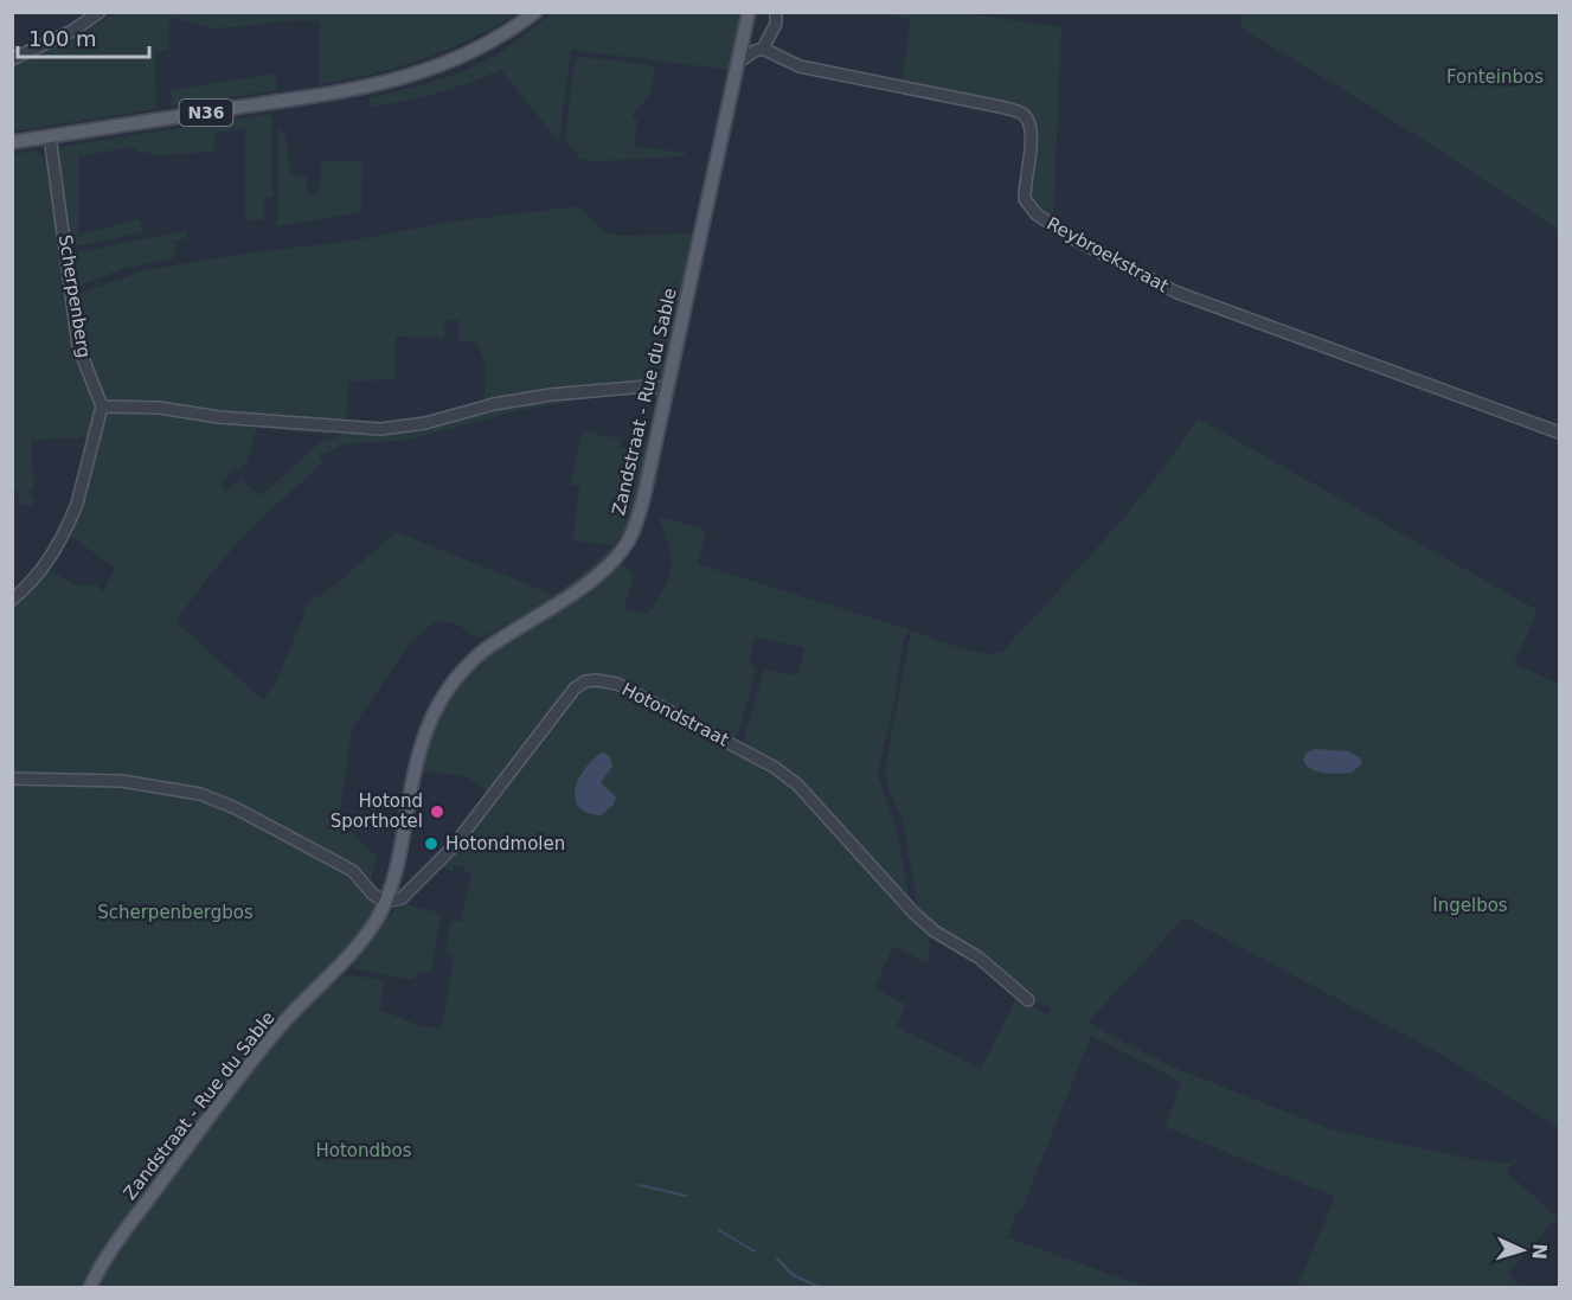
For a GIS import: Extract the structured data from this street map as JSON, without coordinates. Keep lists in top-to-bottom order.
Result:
{
  "streets": {
    "main road": ["N36", "Zandstraat - Rue du Sable"],
    "street": ["Reybroekstraat", "Scherpenberg", "Hotondstraat"]
  },
  "crossings": [
    ["N36", "Scherpenberg"],
    ["Zandstraat - Rue du Sable", "Hotondstraat"]
  ],
  "parks": [
    "Fonteinbos",
    "Ingelbos",
    "Scherpenbergbos",
    "Hotondbos"
  ],
  "places": ["Hotond Sporthotel", "Hotondmolen"],
  "scale_bar": "100 m",
  "north": "right"
}
